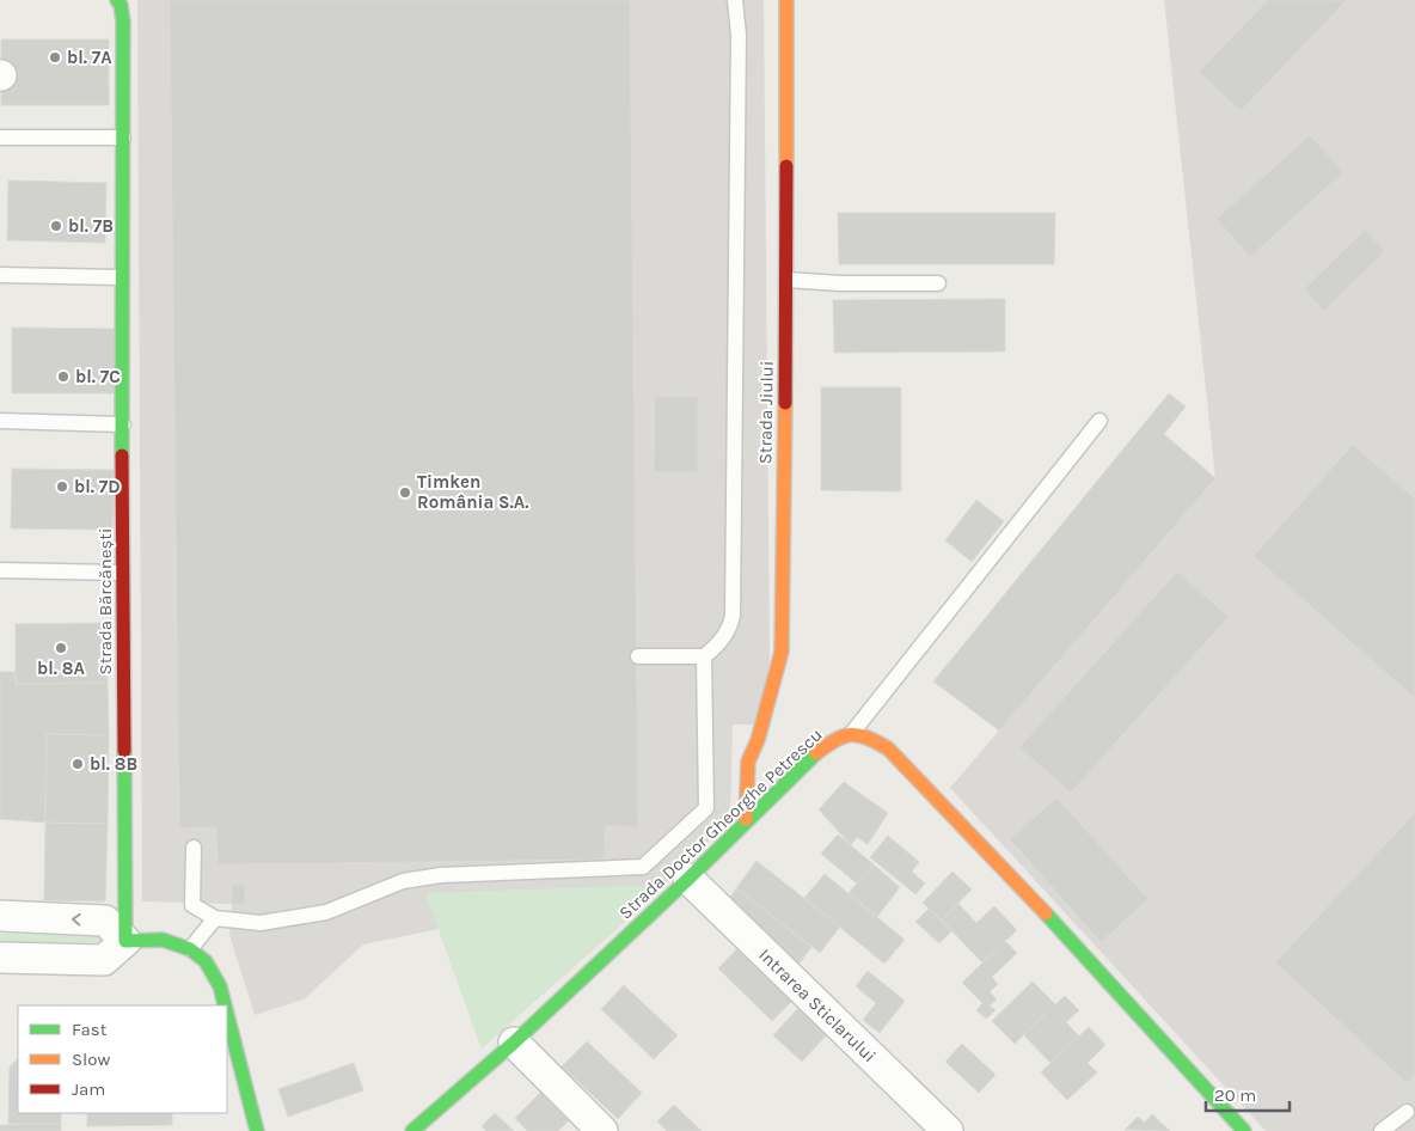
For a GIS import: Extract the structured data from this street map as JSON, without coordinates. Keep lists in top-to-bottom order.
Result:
{
  "streets": {
    "street": [
      "Strada Jiului",
      "Strada Bărcănești",
      "Strada Doctor Gheorghe Petrescu",
      "Intrarea Sticlarului"
    ]
  },
  "crossings": [
    ["Strada Jiului", "Strada Doctor Gheorghe Petrescu"],
    ["Strada Doctor Gheorghe Petrescu", "Intrarea Sticlarului"]
  ],
  "places": [
    "bl. 7A",
    "bl. 7B",
    "bl. 7C",
    "bl. 7D",
    "Timken România S.A.",
    "bl. 8A",
    "bl. 8B"
  ],
  "legend": ["Fast", "Slow", "Jam"],
  "scale_bar": "20 m"
}
